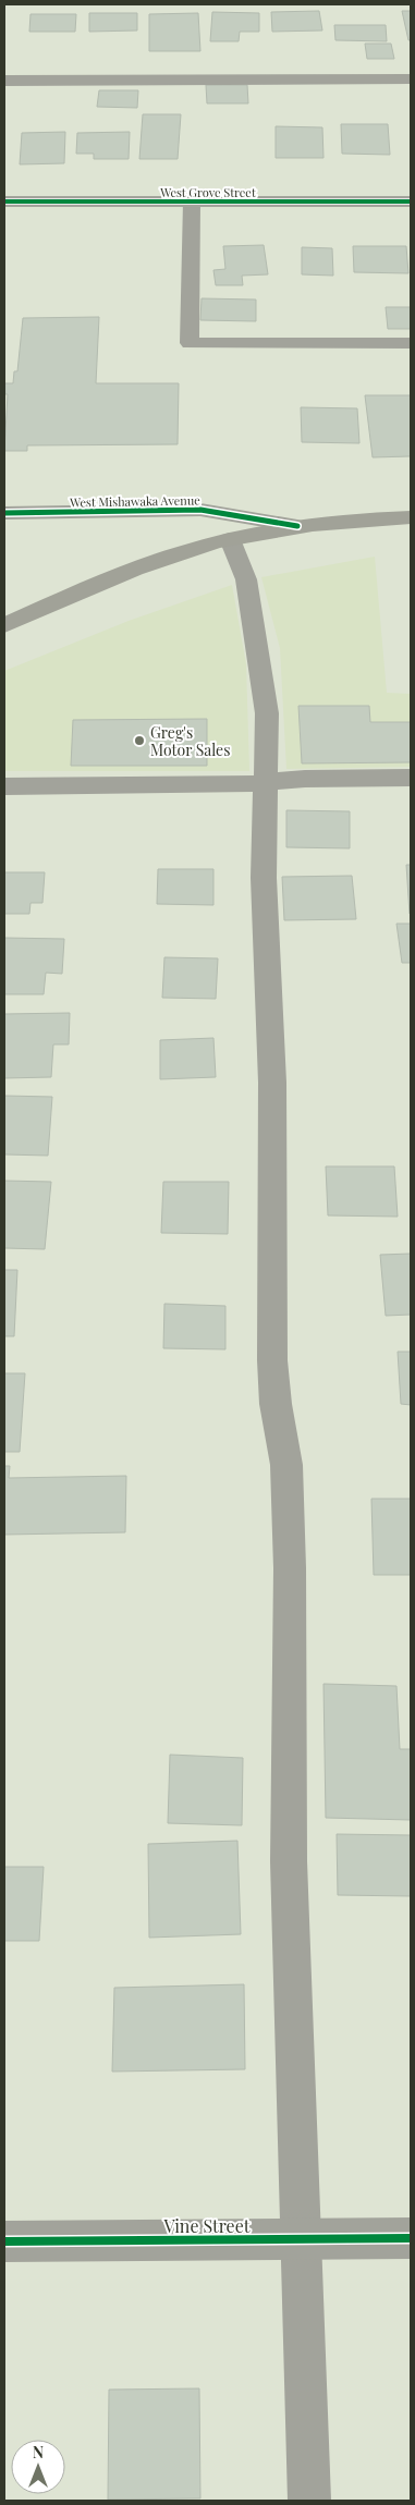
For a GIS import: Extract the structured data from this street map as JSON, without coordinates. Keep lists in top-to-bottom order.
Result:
{
  "streets": {
    "main road": ["West Mishawaka Avenue"],
    "street": ["West Grove Street", "Vine Street"]
  },
  "places": ["Greg's Motor Sales"],
  "north": "top"
}
